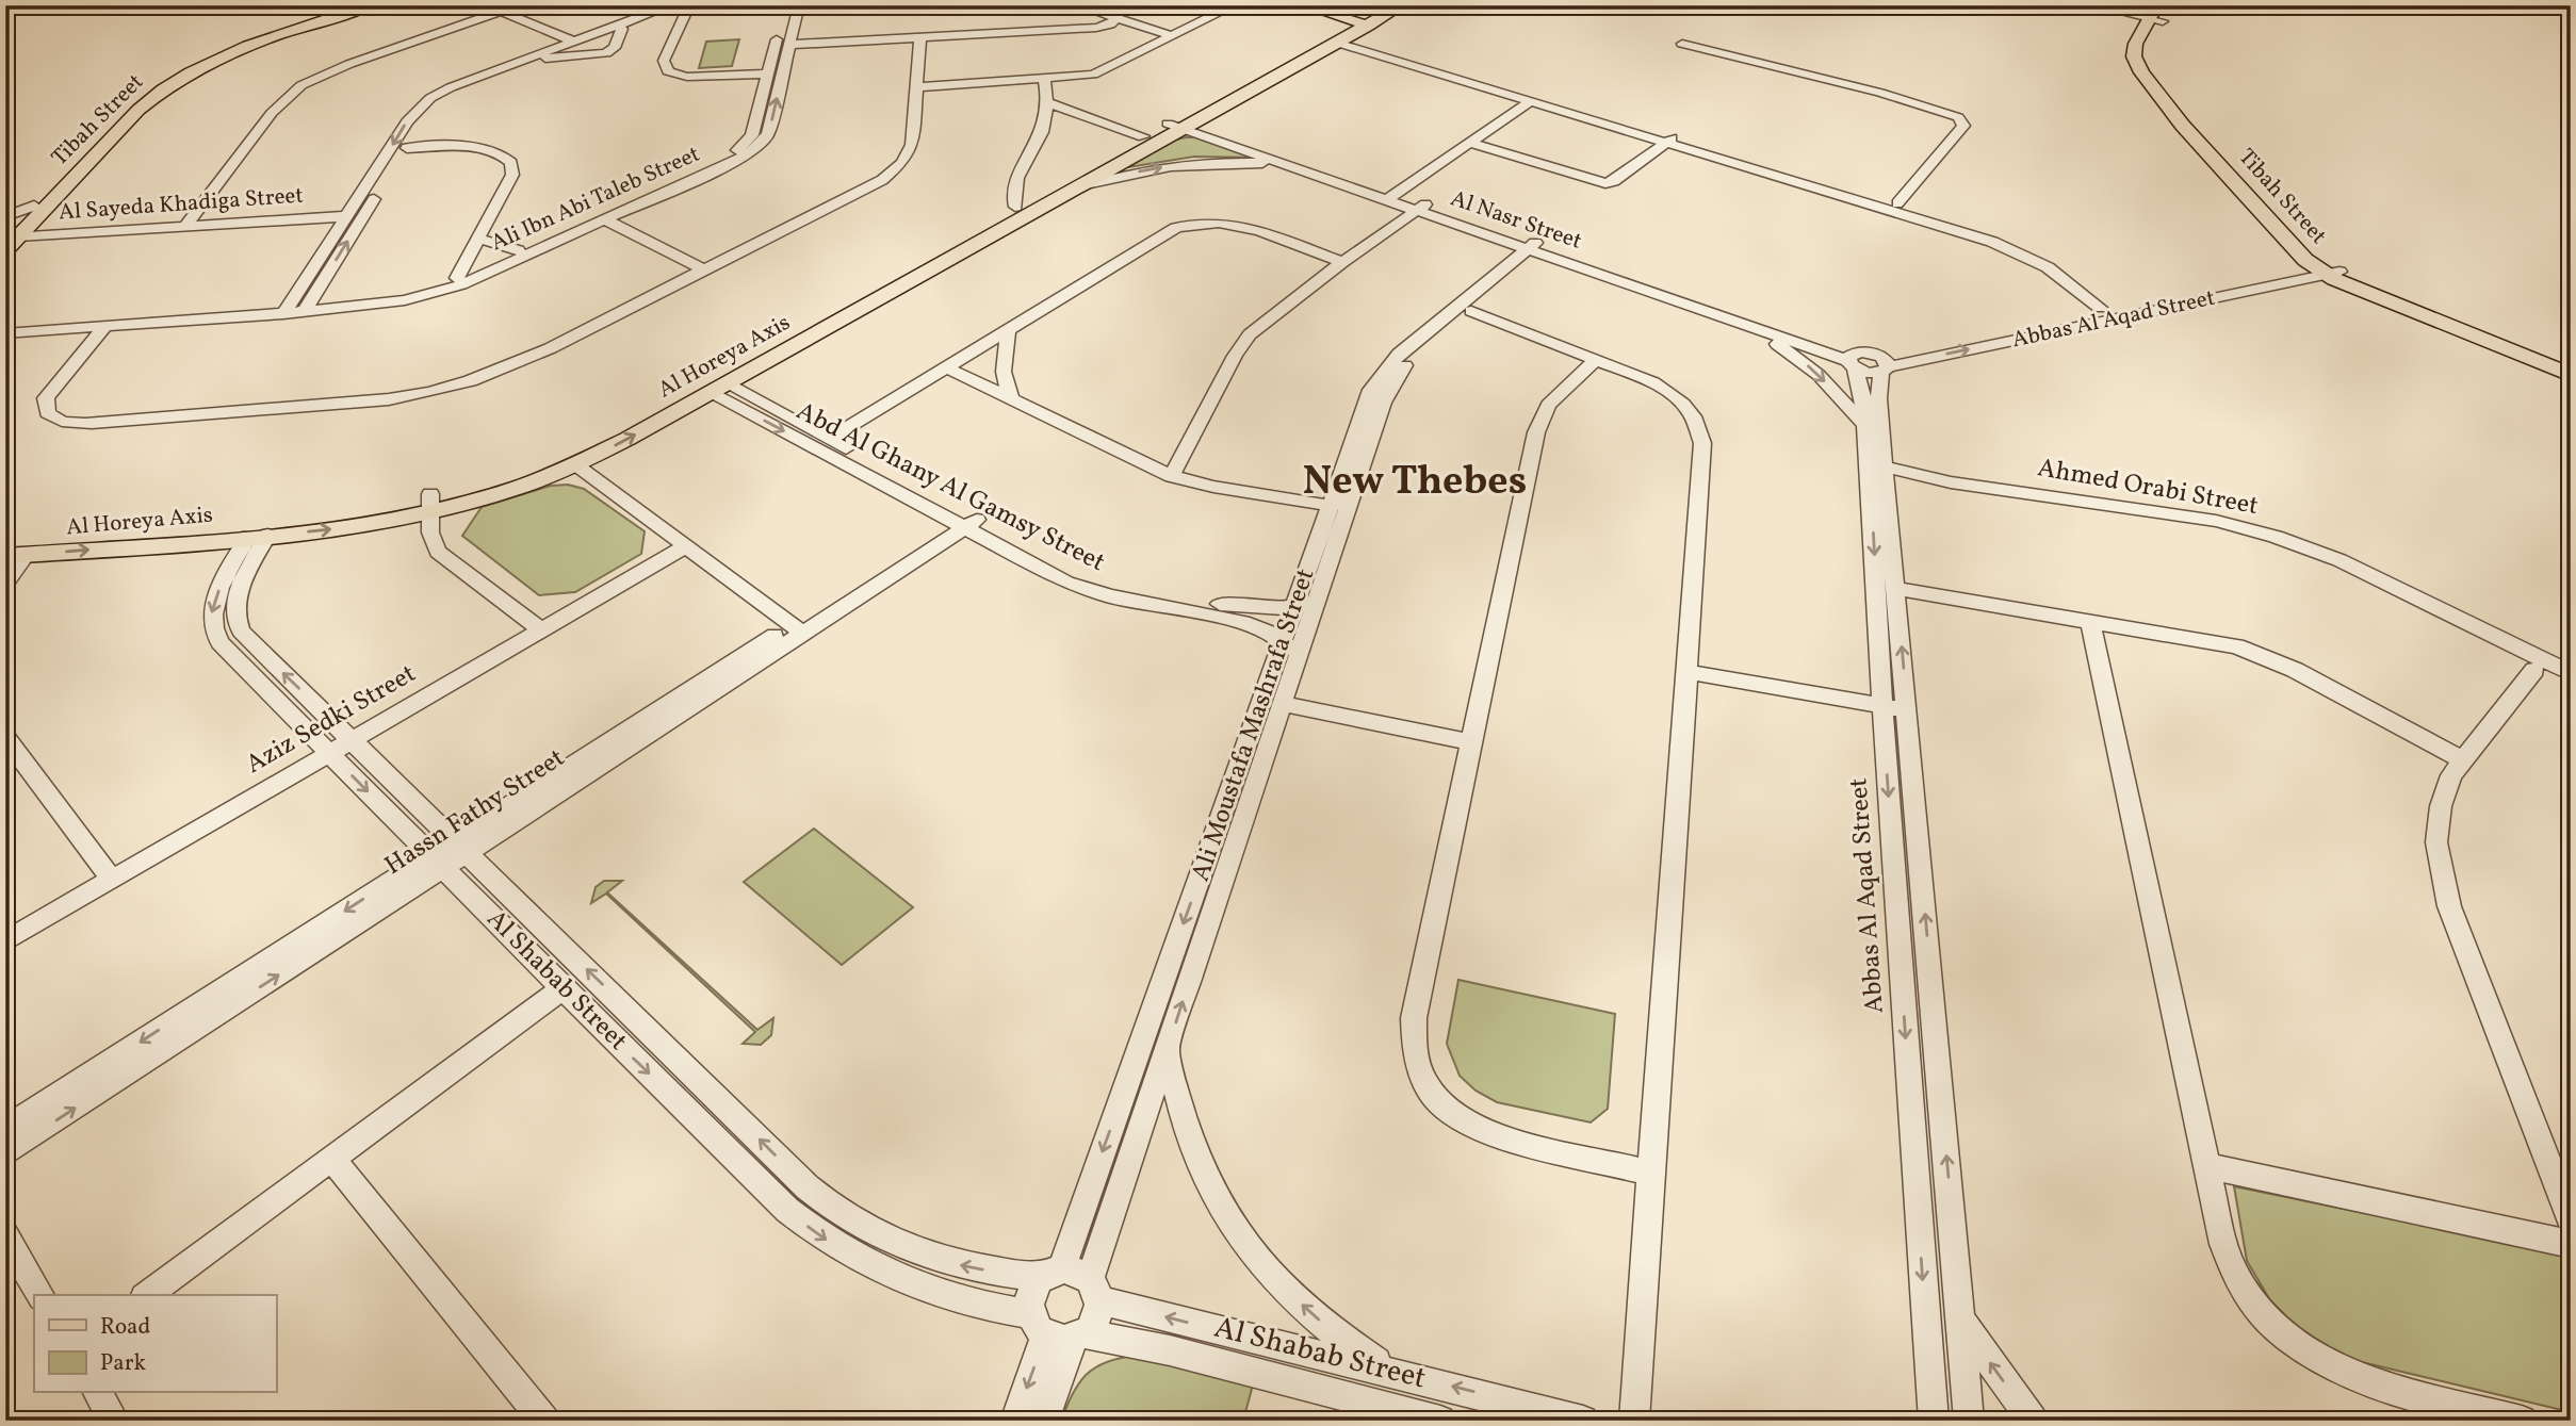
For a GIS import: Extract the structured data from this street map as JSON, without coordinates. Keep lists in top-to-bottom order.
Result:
{
  "streets": {
    "main road": ["Tibah Street", "Al Horeya Axis"],
    "street": [
      "Ali Ibn Abi Taleb Street",
      "Al Sayeda Khadiga Street",
      "Al Nasr Street",
      "Abbas Al Aqad Street",
      "Abd Al Ghany Al Gamsy Street",
      "Ahmed Orabi Street",
      "Aziz Sedki Street",
      "Ali Moustafa Mashrafa Street",
      "Hassn Fathy Street",
      "Al Shabab Street"
    ]
  },
  "crossings": [
    ["Tibah Street", "Al Sayeda Khadiga Street"],
    ["Tibah Street", "Abbas Al Aqad Street"],
    ["Al Nasr Street", "Abbas Al Aqad Street"],
    ["Al Nasr Street", "Al Horeya Axis"],
    ["Al Nasr Street", "Ali Moustafa Mashrafa Street"],
    ["Abbas Al Aqad Street", "Ahmed Orabi Street"],
    ["Al Horeya Axis", "Abd Al Ghany Al Gamsy Street"],
    ["Al Horeya Axis", "Al Shabab Street"],
    ["Abd Al Ghany Al Gamsy Street", "Ali Moustafa Mashrafa Street"],
    ["Abd Al Ghany Al Gamsy Street", "Hassn Fathy Street"],
    ["Aziz Sedki Street", "Al Shabab Street"],
    ["Ali Moustafa Mashrafa Street", "Al Shabab Street"],
    ["Hassn Fathy Street", "Al Shabab Street"]
  ],
  "districts": ["New Thebes"],
  "legend": ["Road", "Park"]
}
